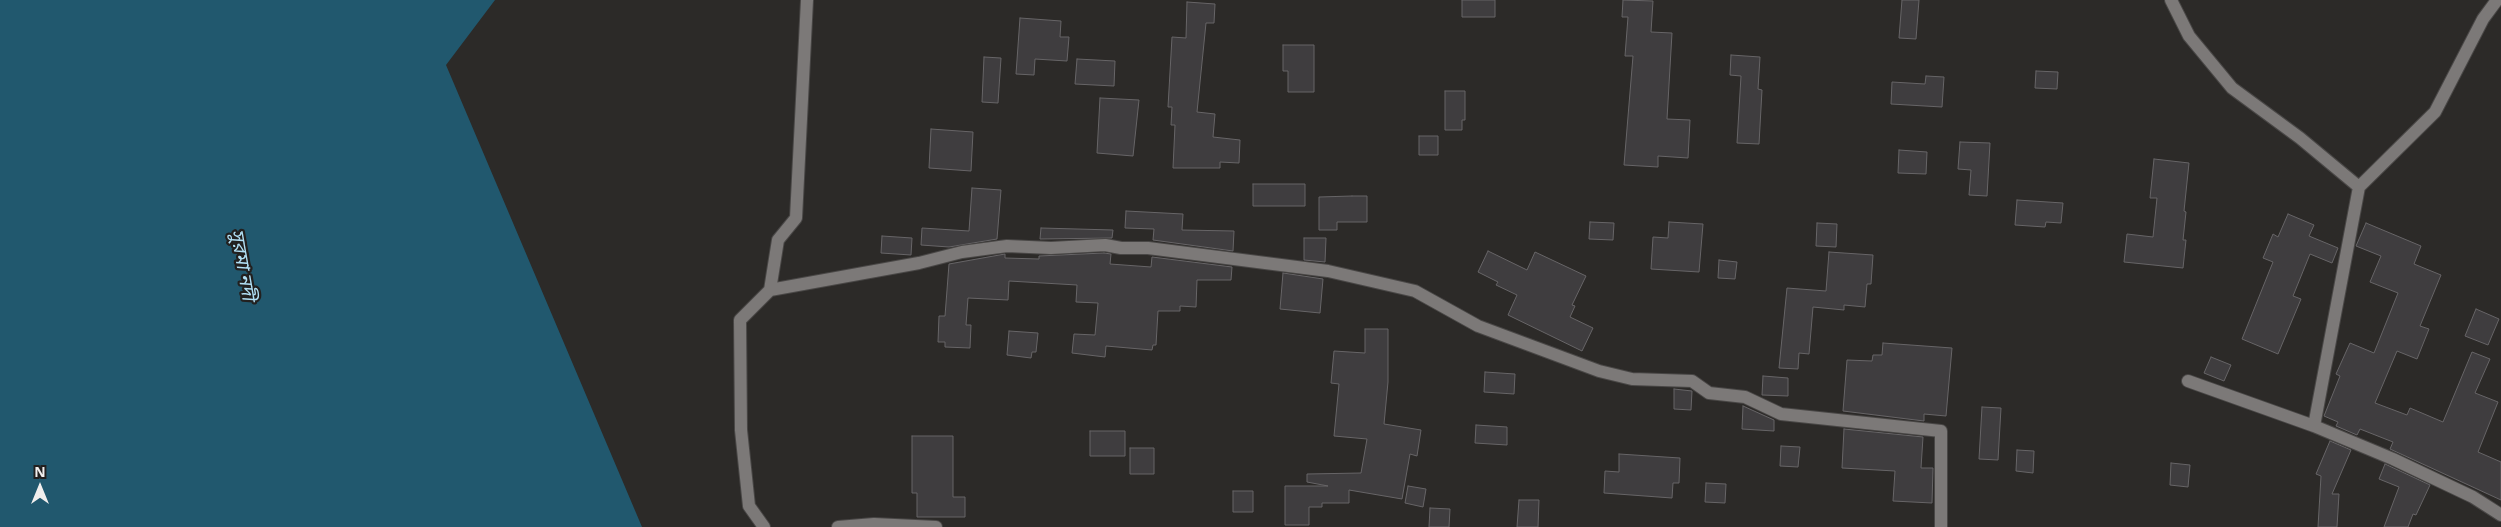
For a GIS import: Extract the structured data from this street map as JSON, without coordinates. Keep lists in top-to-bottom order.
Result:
{
  "water": ["সুরমা নদী"],
  "north": "top"
}
